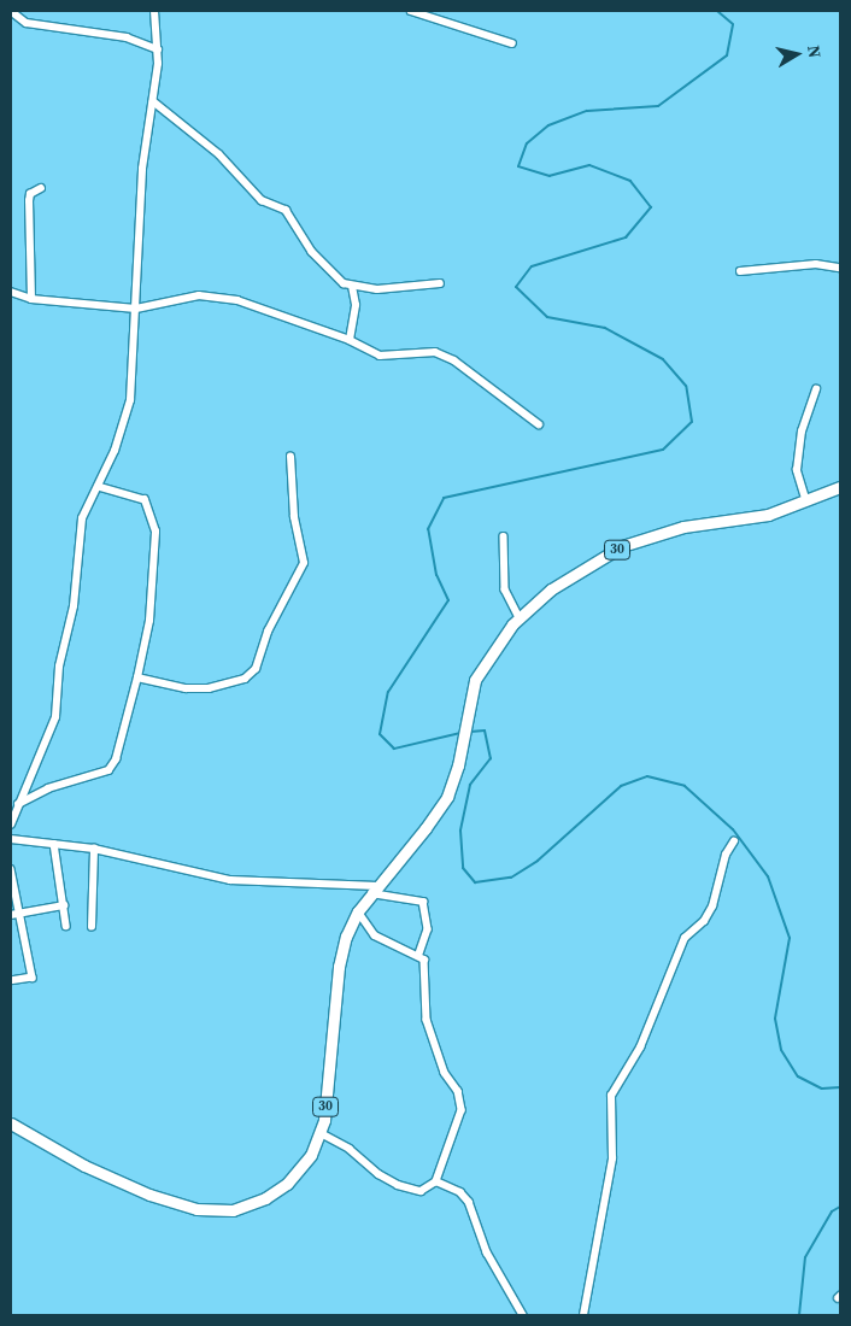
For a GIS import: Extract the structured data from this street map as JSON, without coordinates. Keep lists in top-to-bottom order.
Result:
{
  "streets": {
    "highway": ["30"]
  },
  "north": "right"
}
